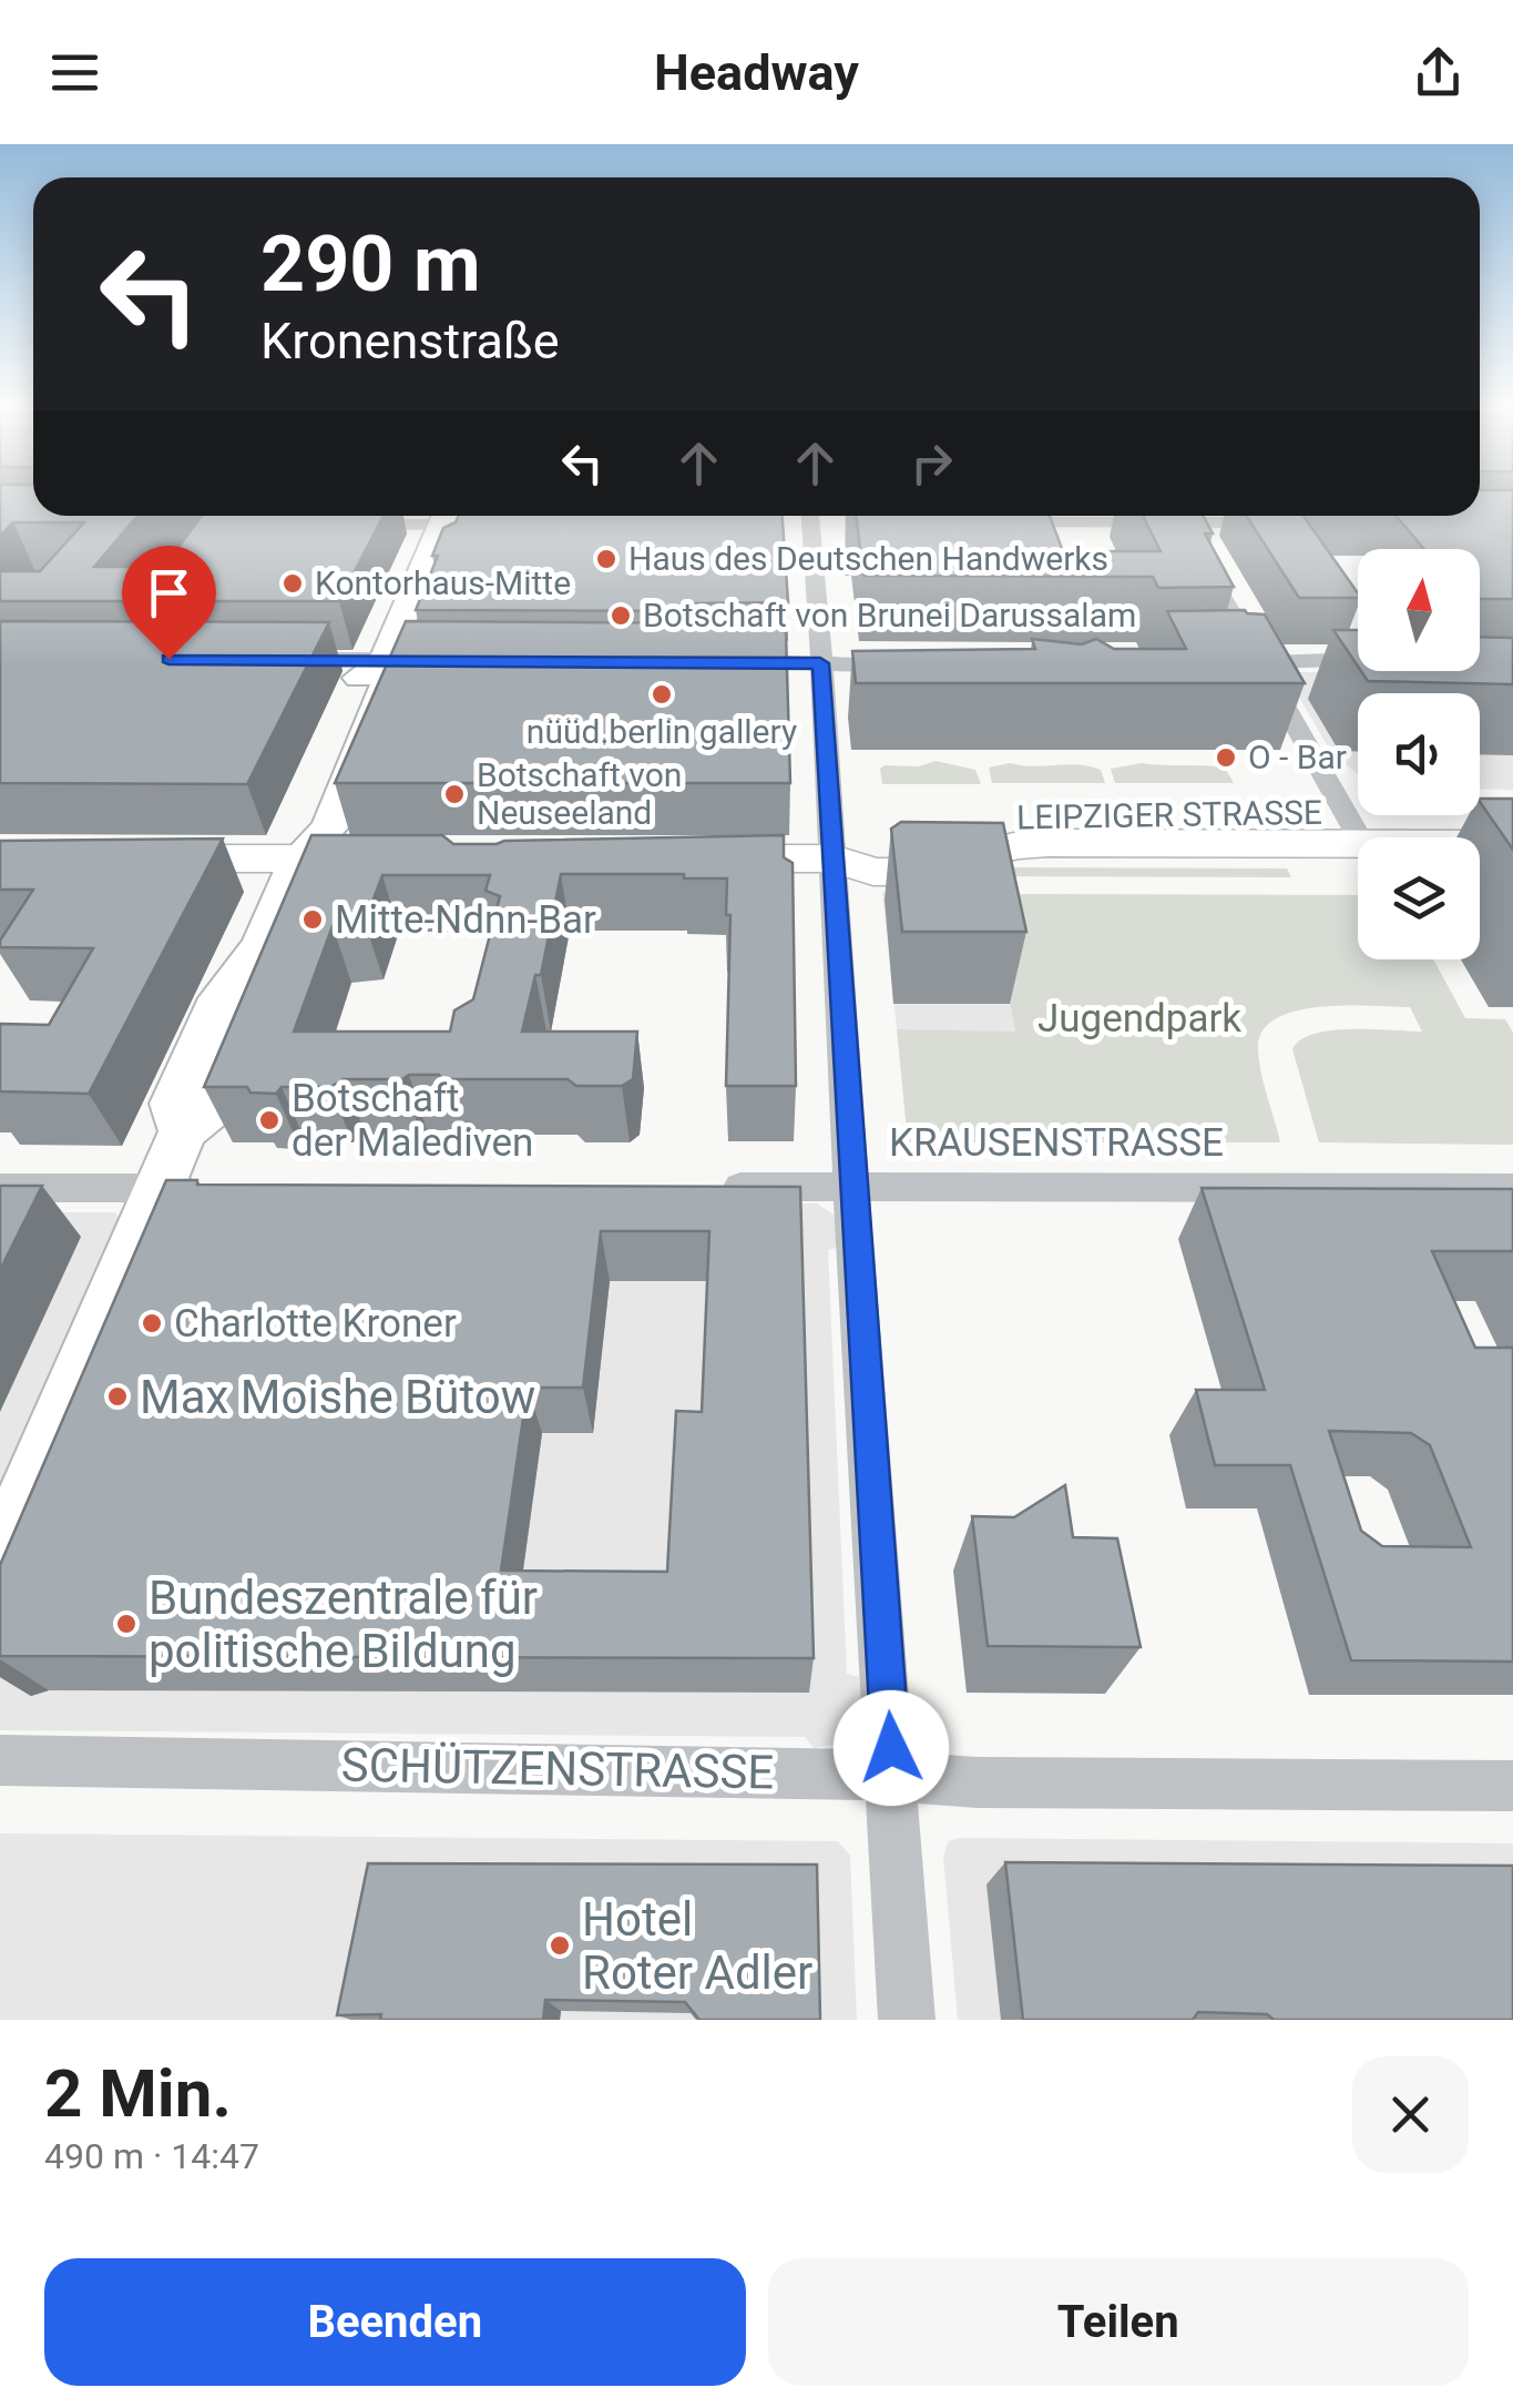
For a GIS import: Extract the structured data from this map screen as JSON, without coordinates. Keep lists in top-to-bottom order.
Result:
{
  "streets": {
    "main road": ["LEIPZIGER STRASSE"],
    "street": ["KRAUSENSTRASSE", "SCHÜTZENSTRASSE"]
  },
  "parks": ["Jugendpark"],
  "places": [
    "Haus des Deutschen Handwerks",
    "Kontorhaus-Mitte",
    "Botschaft von Brunei Darussalam",
    "nüüd.berlin gallery",
    "O - Bar",
    "Botschaft von Neuseeland",
    "Mitte-Ndnn-Bar",
    "Botschaft der Malediven",
    "Charlotte Kroner",
    "Max Moishe Bütow",
    "Bundeszentrale für politische Bildung",
    "Hotel Roter Adler"
  ],
  "north": "top",
  "page": {
    "header": "Headway",
    "turn": ["290 m", "Kronenstraße"],
    "heading": ["2 Min.", "490 m · 14:47"],
    "buttons": ["Beenden", "Teilen"]
  }
}
